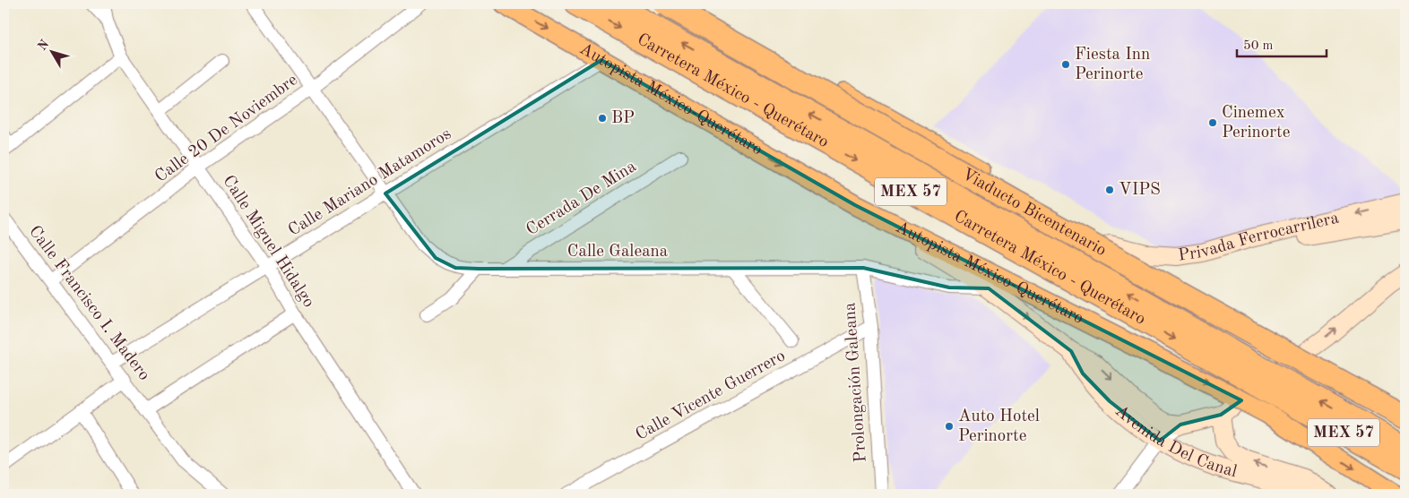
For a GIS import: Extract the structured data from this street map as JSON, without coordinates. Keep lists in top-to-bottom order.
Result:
{
  "streets": {
    "highway": ["Carretera México - Querétaro", "MEX 57", "Viaducto Bicentenario"],
    "main road": ["Autopista México-Querétaro"],
    "street": [
      "Calle 20 De Noviembre",
      "Calle Mariano Matamoros",
      "Cerrada De Mina",
      "Privada Ferrocarrilera",
      "Calle Miguel Hidalgo",
      "Calle Galeana",
      "Calle Francisco I. Madero",
      "Prolongación Galeana",
      "Calle Vicente Guerrero",
      "Avenida Del Canal"
    ]
  },
  "crossings": [
    ["Carretera México - Querétaro", "Autopista México-Querétaro"],
    ["Autopista México-Querétaro", "Calle Mariano Matamoros"],
    ["Autopista México-Querétaro", "Calle Galeana"],
    ["Calle 20 De Noviembre", "Calle Miguel Hidalgo"],
    ["Calle 20 De Noviembre", "Calle Galeana"],
    ["Calle 20 De Noviembre", "Calle Francisco I. Madero"],
    ["Calle Mariano Matamoros", "Calle Miguel Hidalgo"],
    ["Calle Mariano Matamoros", "Calle Galeana"],
    ["Calle Mariano Matamoros", "Calle Francisco I. Madero"],
    ["Cerrada De Mina", "Calle Galeana"],
    ["Calle Galeana", "Prolongación Galeana"],
    ["Prolongación Galeana", "Calle Vicente Guerrero"]
  ],
  "places": [
    "Fiesta Inn Perinorte",
    "BP",
    "Cinemex Perinorte",
    "VIPS",
    "Auto Hotel Perinorte"
  ],
  "scale_bar": "50 m",
  "north": "top left"
}
